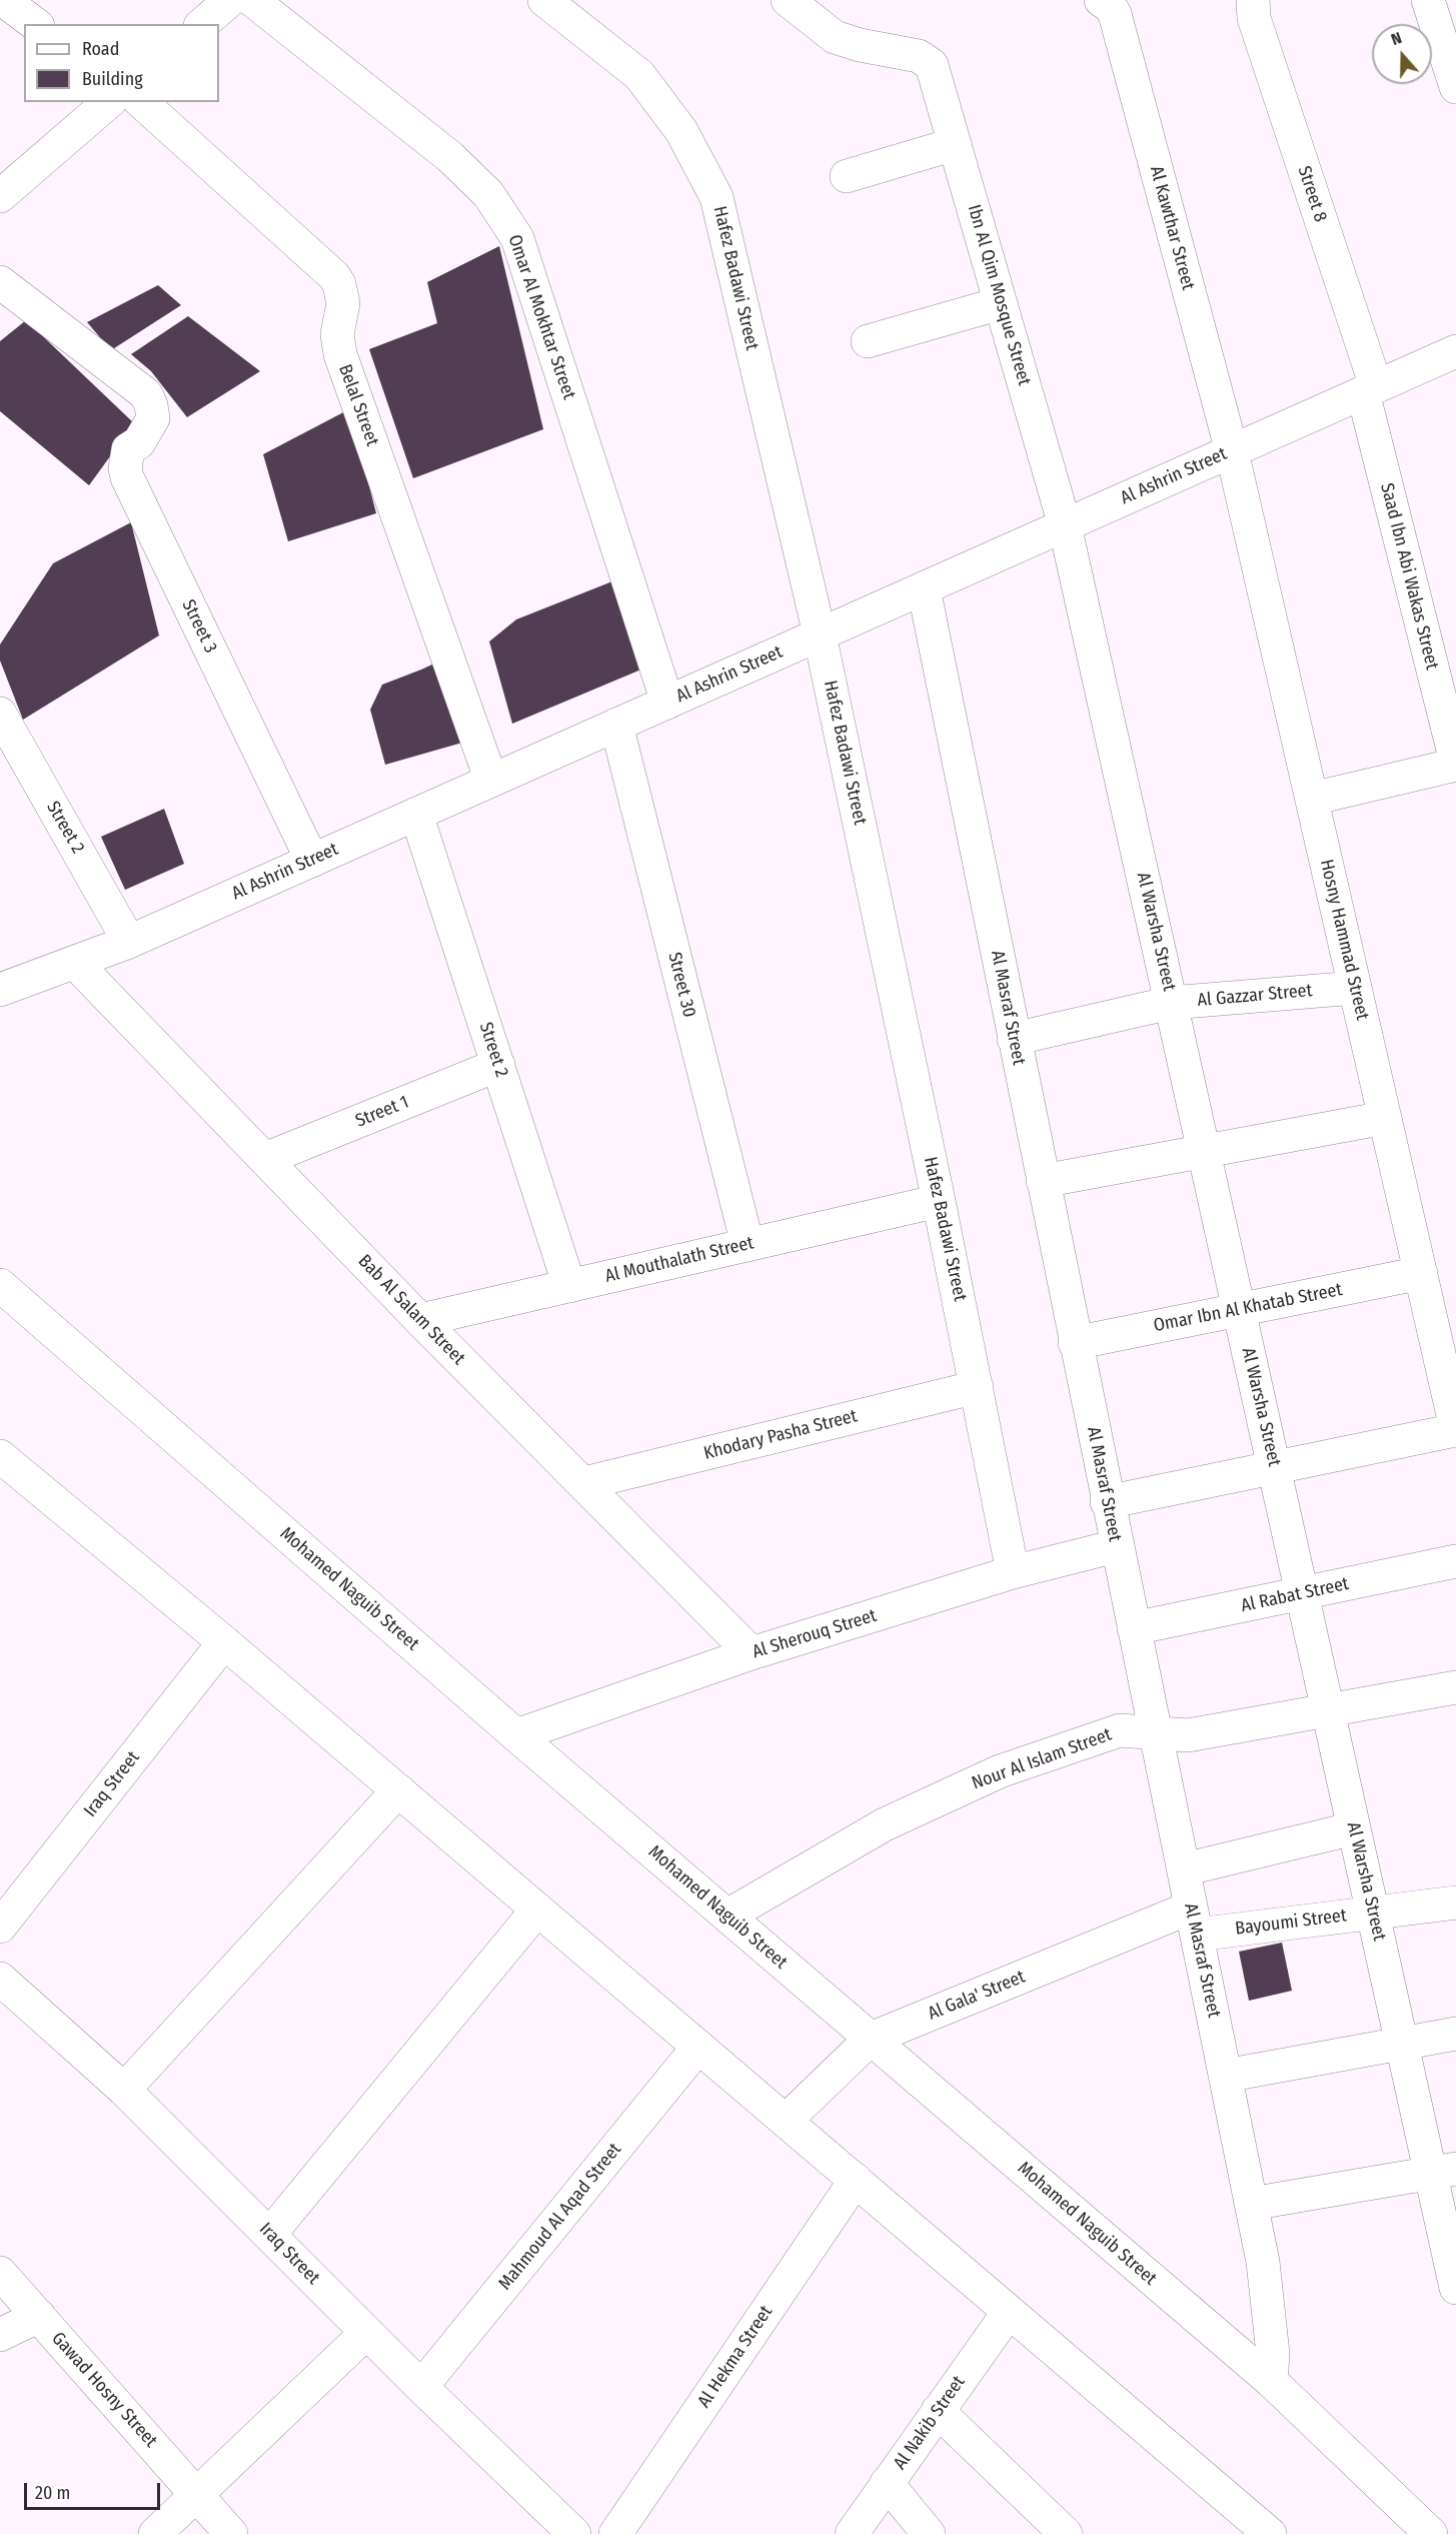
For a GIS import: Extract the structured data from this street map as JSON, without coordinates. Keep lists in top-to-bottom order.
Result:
{
  "streets": {
    "street": [
      "Street 8",
      "Al Kawthar Street",
      "Hafez Badawi Street",
      "Ibn Al Qim Mosque Street",
      "Omar Al Mokhtar Street",
      "Belal Street",
      "Al Ashrin Street",
      "Saad Ibn Abi Wakas Street",
      "Street 3",
      "Street 2",
      "Al Warsha Street",
      "Hosny Hammad Street",
      "Street 30",
      "Al Gazzar Street",
      "Al Masraf Street",
      "Street 1",
      "Al Mouthalath Street",
      "Omar Ibn Al Khatab Street",
      "Bab Al Salam Street",
      "Khodary Pasha Street",
      "Mohamed Naguib Street",
      "Al Rabat Street",
      "Al Sherouq Street",
      "Nour Al Islam Street",
      "Iraq Street",
      "Bayoumi Street",
      "Al Gala' Street",
      "Mahmoud Al Aqad Street",
      "Al Hekma Street",
      "Gawad Hosny Street",
      "Al Nakib Street"
    ]
  },
  "crossings": [
    ["Street 8", "Al Ashrin Street"],
    ["Street 8", "Saad Ibn Abi Wakas Street"],
    ["Al Kawthar Street", "Al Ashrin Street"],
    ["Al Kawthar Street", "Hosny Hammad Street"],
    ["Hafez Badawi Street", "Al Ashrin Street"],
    ["Hafez Badawi Street", "Al Mouthalath Street"],
    ["Hafez Badawi Street", "Khodary Pasha Street"],
    ["Hafez Badawi Street", "Al Sherouq Street"],
    ["Ibn Al Qim Mosque Street", "Al Ashrin Street"],
    ["Ibn Al Qim Mosque Street", "Al Warsha Street"],
    ["Omar Al Mokhtar Street", "Al Ashrin Street"],
    ["Belal Street", "Al Ashrin Street"],
    ["Al Ashrin Street", "Saad Ibn Abi Wakas Street"],
    ["Al Ashrin Street", "Street 3"],
    ["Al Ashrin Street", "Street 2"],
    ["Al Ashrin Street", "Al Warsha Street"],
    ["Al Ashrin Street", "Hosny Hammad Street"],
    ["Al Ashrin Street", "Street 30"],
    ["Al Ashrin Street", "Al Masraf Street"],
    ["Al Ashrin Street", "Bab Al Salam Street"],
    ["Street 2", "Street 1"],
    ["Street 2", "Al Mouthalath Street"],
    ["Al Warsha Street", "Al Gazzar Street"],
    ["Al Warsha Street", "Omar Ibn Al Khatab Street"],
    ["Al Warsha Street", "Al Rabat Street"],
    ["Al Warsha Street", "Nour Al Islam Street"],
    ["Al Warsha Street", "Bayoumi Street"],
    ["Hosny Hammad Street", "Al Gazzar Street"],
    ["Hosny Hammad Street", "Omar Ibn Al Khatab Street"],
    ["Street 30", "Al Mouthalath Street"],
    ["Al Gazzar Street", "Al Masraf Street"],
    ["Al Masraf Street", "Omar Ibn Al Khatab Street"],
    ["Al Masraf Street", "Mohamed Naguib Street"],
    ["Al Masraf Street", "Al Rabat Street"],
    ["Al Masraf Street", "Al Sherouq Street"],
    ["Al Masraf Street", "Nour Al Islam Street"],
    ["Al Masraf Street", "Bayoumi Street"],
    ["Al Masraf Street", "Al Gala' Street"],
    ["Street 1", "Bab Al Salam Street"],
    ["Al Mouthalath Street", "Bab Al Salam Street"],
    ["Bab Al Salam Street", "Khodary Pasha Street"],
    ["Bab Al Salam Street", "Al Sherouq Street"],
    ["Mohamed Naguib Street", "Al Sherouq Street"],
    ["Mohamed Naguib Street", "Nour Al Islam Street"],
    ["Mohamed Naguib Street", "Al Gala' Street"],
    ["Iraq Street", "Mahmoud Al Aqad Street"],
    ["Bayoumi Street", "Al Gala' Street"]
  ],
  "legend": ["Road", "Building"],
  "scale_bar": "20 m",
  "north": "top"
}
